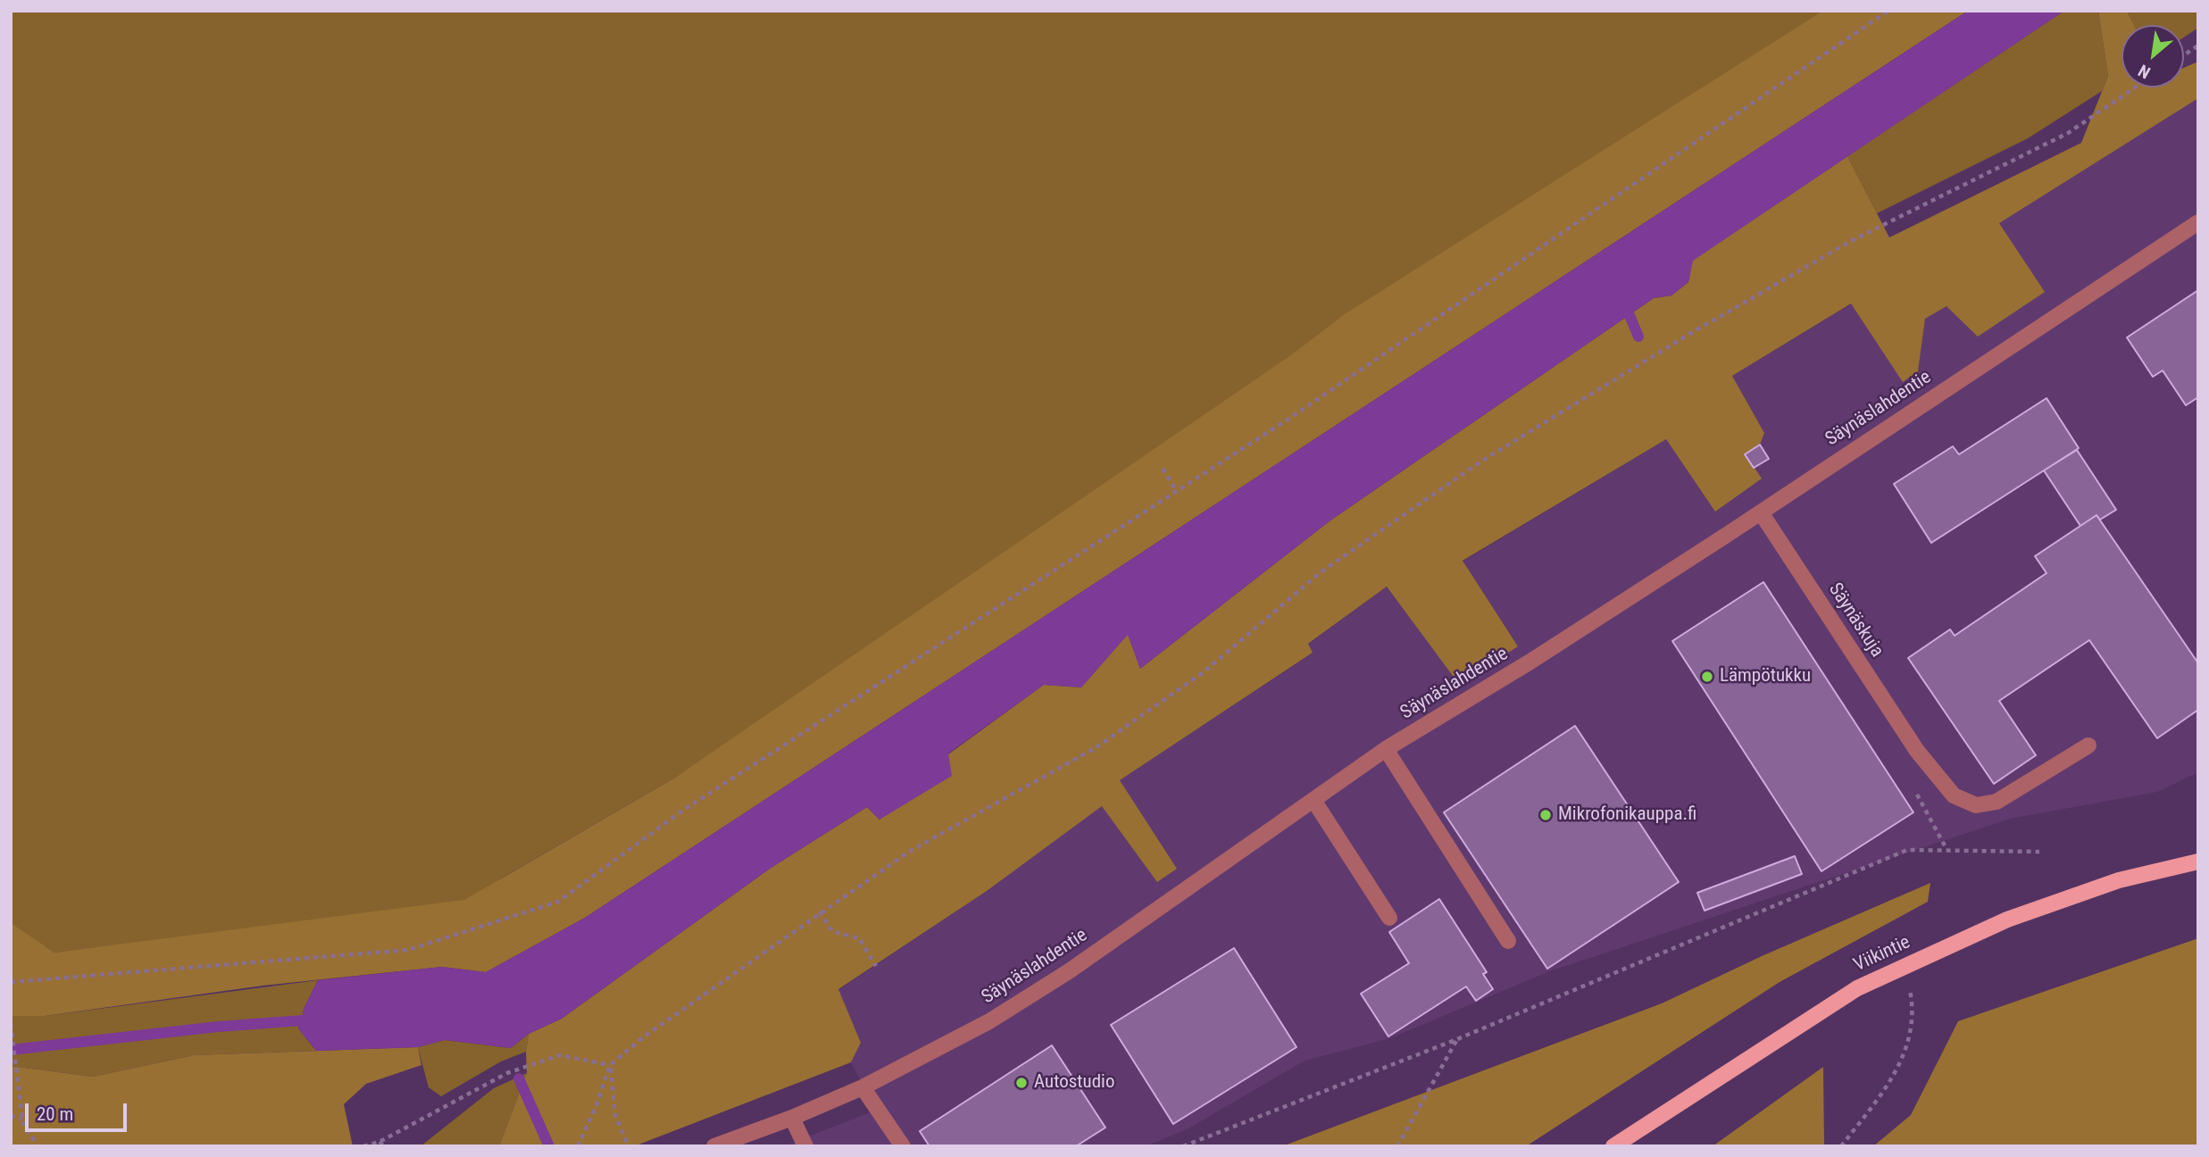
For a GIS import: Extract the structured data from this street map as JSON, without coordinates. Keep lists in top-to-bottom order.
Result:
{
  "streets": {
    "main road": ["Viikintie"],
    "street": ["Säynäslahdentie", "Säynäskuja"]
  },
  "crossings": [
    ["Säynäslahdentie", "Säynäskuja"]
  ],
  "places": ["Lämpötukku", "Mikrofonikauppa.fi", "Autostudio"],
  "scale_bar": "20 m",
  "north": "bottom left"
}
